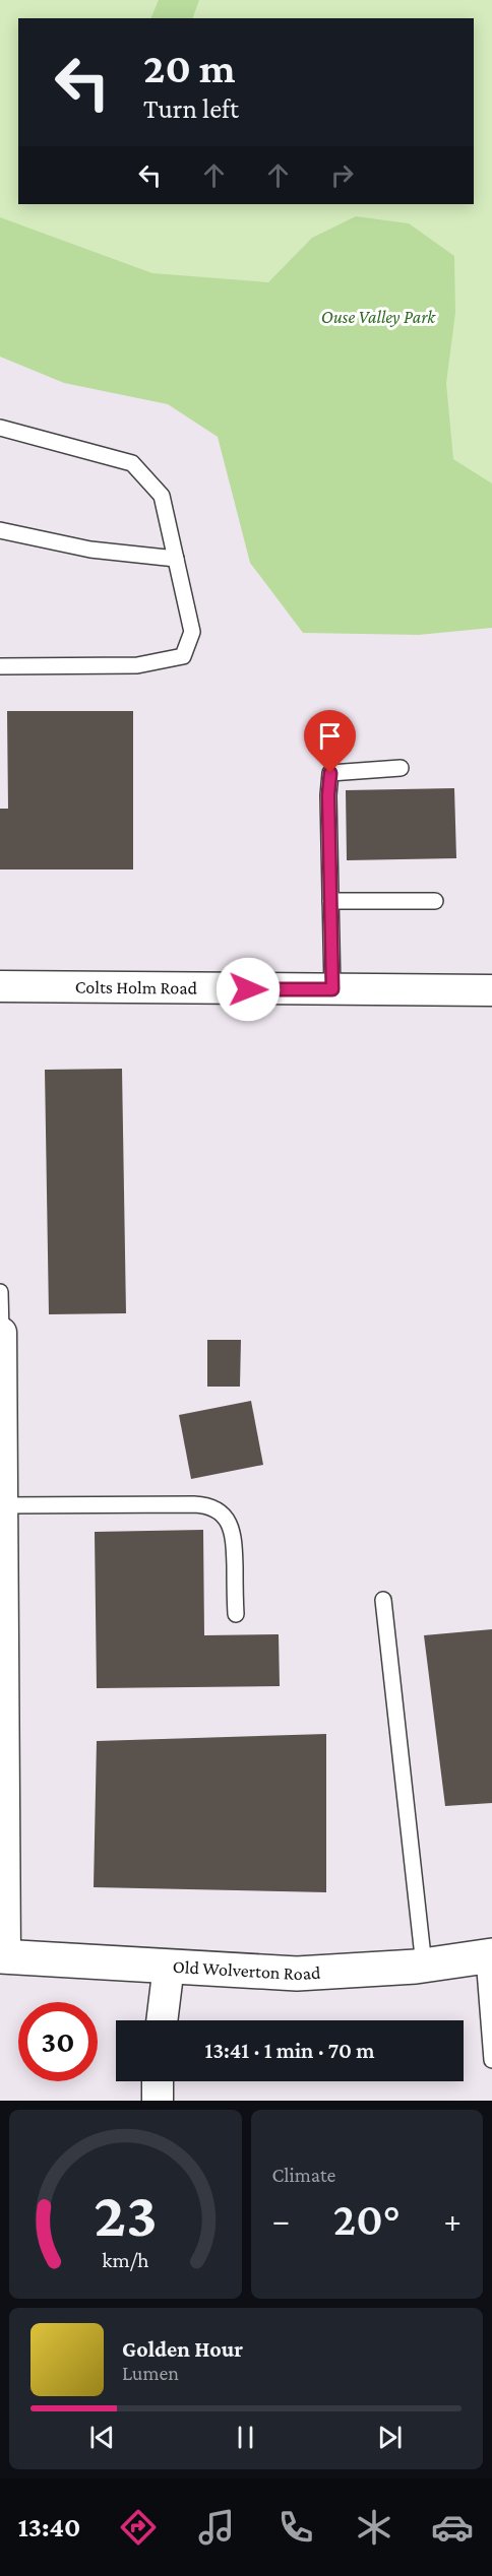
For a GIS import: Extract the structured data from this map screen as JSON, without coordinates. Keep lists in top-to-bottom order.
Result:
{
  "streets": {
    "street": ["Colts Holm Road", "Old Wolverton Road"]
  },
  "parks": ["Ouse Valley Park"],
  "page": {
    "turn": ["20 m", "Turn left"],
    "limit": "30",
    "trip": "13:41 · 1 min · 70 m",
    "tile": "Climate",
    "heat": ["−", "20°", "+"],
    "song": ["Golden Hour", "Lumen"],
    "tabs": "13:40",
    "gauge": ["23", "km/h"]
  }
}
